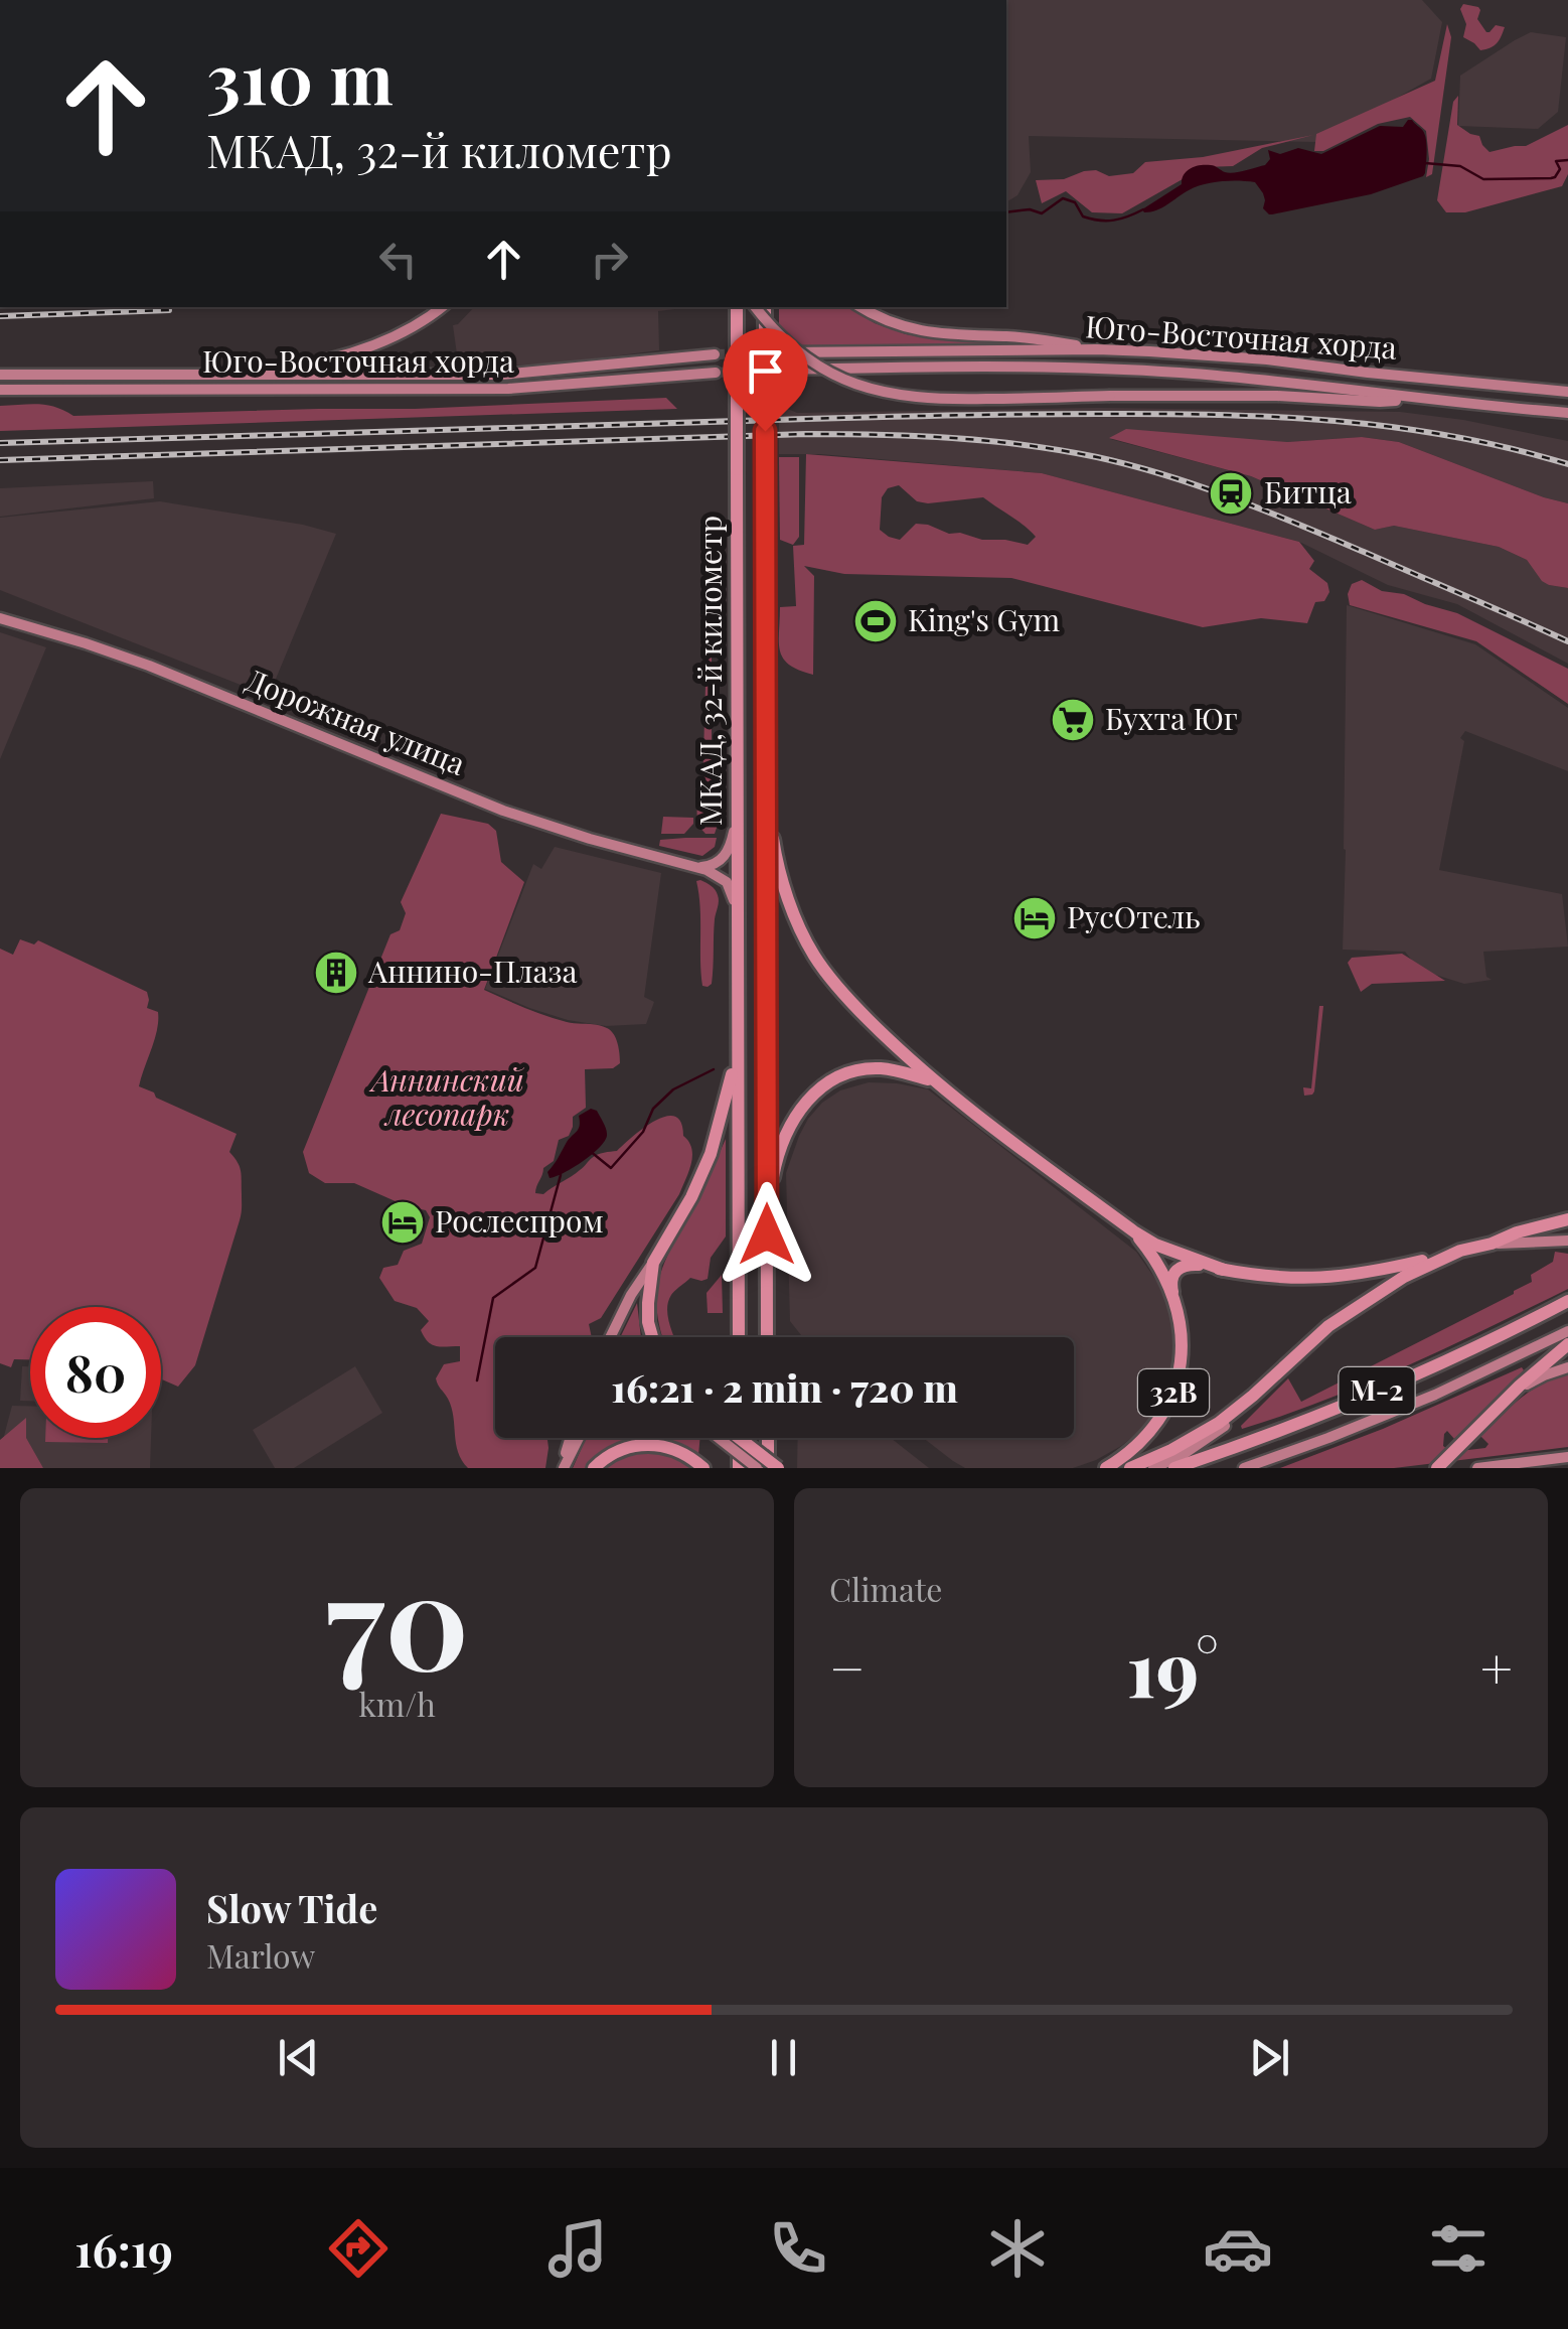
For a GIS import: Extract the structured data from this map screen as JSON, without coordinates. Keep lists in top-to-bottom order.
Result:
{
  "streets": {
    "highway": ["МКАД, 32-й километр", "М-2", "32B"],
    "main road": ["Юго-Восточная хорда", "Дорожная улица"]
  },
  "parks": ["Аннинский лесопарк"],
  "places": {
    "station": ["Битца"],
    "sports": ["King's Gym"],
    "supermarket": ["Бухта Юг"],
    "hotel": ["РусОтель", "Рослеспром"],
    "building": ["Аннино-Плаза"]
  },
  "page": {
    "turn": ["310 m", "МКАД, 32-й километр"],
    "limit": "80",
    "trip": "16:21 · 2 min · 720 m",
    "tile": [
      ["70", "km/h"],
      "Climate"
    ],
    "heat": ["−", "19°", "+"],
    "song": ["Slow Tide", "Marlow"],
    "tabs": "16:19"
  }
}
